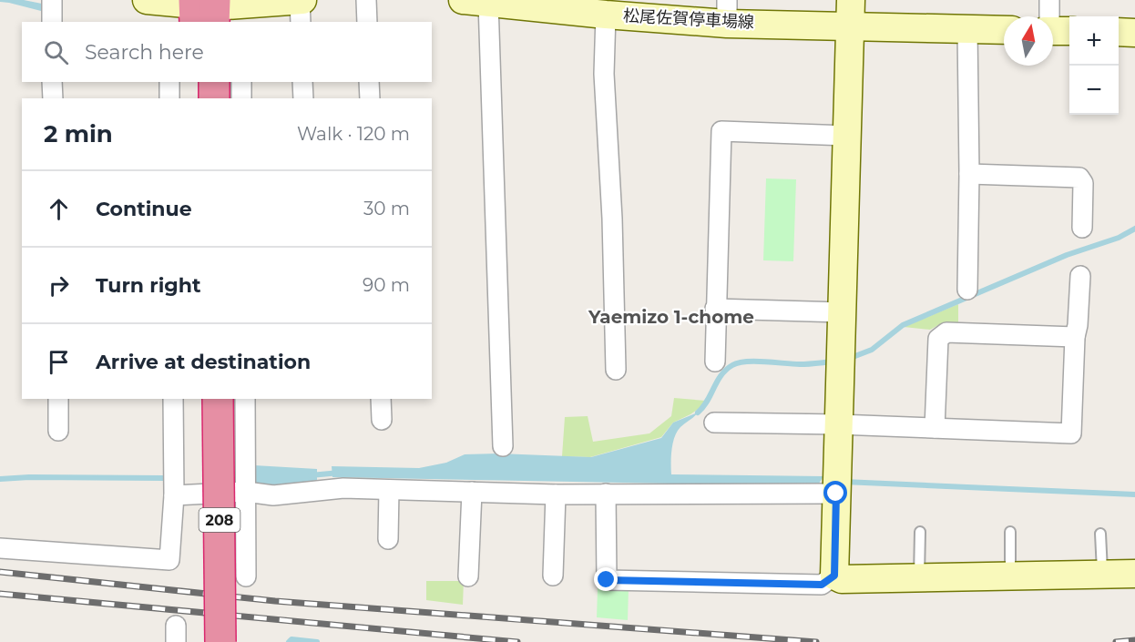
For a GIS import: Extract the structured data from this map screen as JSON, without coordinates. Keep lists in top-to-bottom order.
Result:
{
  "streets": {
    "highway": ["208"],
    "street": ["松尾佐賀停車場線"]
  },
  "districts": ["Yaemizo 1-chome"],
  "north": "top",
  "page": {
    "map_buttons": ["+", "−"],
    "search": "Search here",
    "heading": ["2 min", "Walk · 120 m"],
    "list": [
      ["Continue", "30 m"],
      ["Turn right", "90 m"],
      "Arrive at destination"
    ]
  }
}
